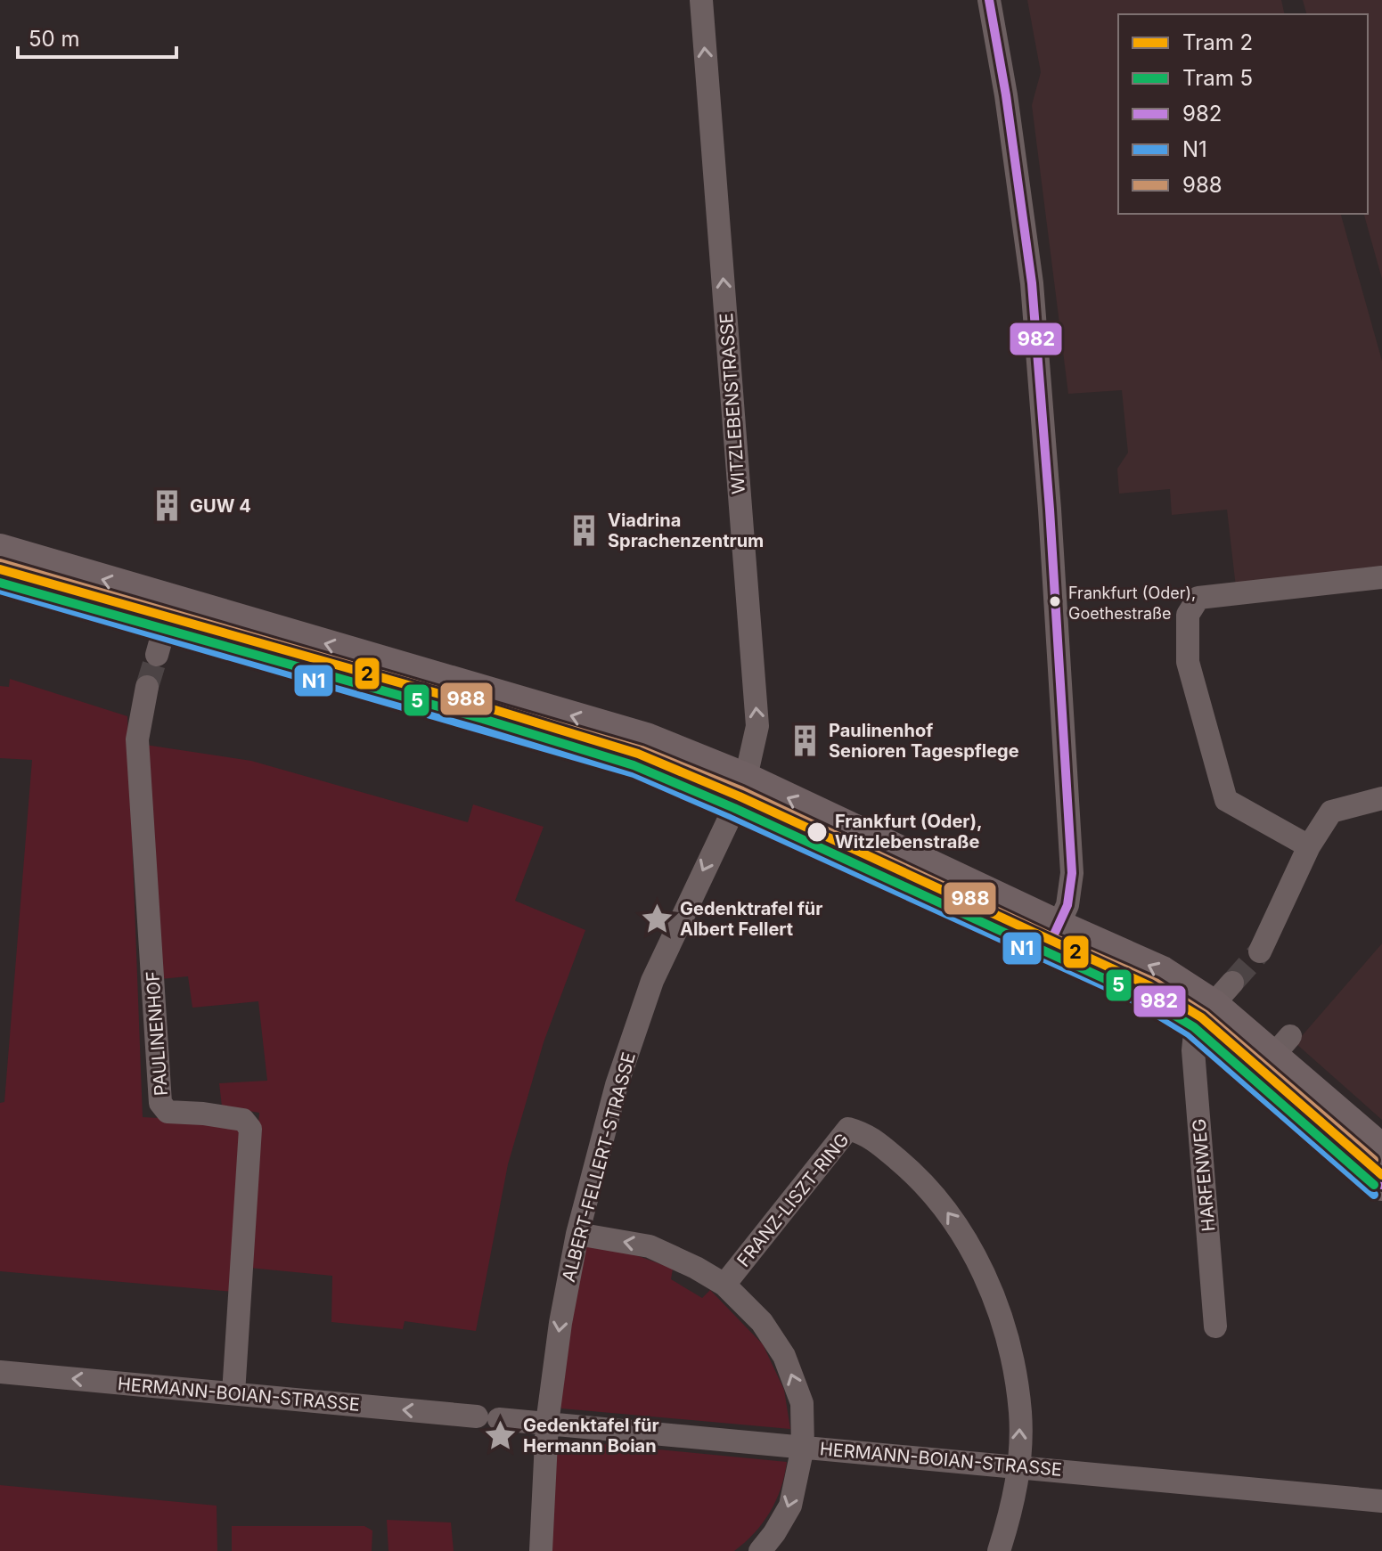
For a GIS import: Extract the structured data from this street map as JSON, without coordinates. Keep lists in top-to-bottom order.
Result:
{
  "streets": {
    "street": [
      "WITZLEBENSTRASSE",
      "PAULINENHOF",
      "ALBERT-FELLERT-STRASSE",
      "HARFENWEG",
      "FRANZ-LISZT-RING",
      "HERMANN-BOIAN-STRASSE"
    ]
  },
  "crossings": [
    ["WITZLEBENSTRASSE", "ALBERT-FELLERT-STRASSE"],
    ["PAULINENHOF", "HERMANN-BOIAN-STRASSE"],
    ["ALBERT-FELLERT-STRASSE", "HERMANN-BOIAN-STRASSE"],
    ["FRANZ-LISZT-RING", "HERMANN-BOIAN-STRASSE"]
  ],
  "one_way": ["WITZLEBENSTRASSE", "ALBERT-FELLERT-STRASSE", "HERMANN-BOIAN-STRASSE"],
  "places": {
    "building": ["GUW 4", "Viadrina Sprachenzentrum", "Paulinenhof Senioren Tagespflege"],
    "other": ["Frankfurt (Oder), Goethestraße", "Frankfurt (Oder), Witzlebenstraße"],
    "place": ["Gedenktrafel für Albert Fellert", "Gedenktafel für Hermann Boian"]
  },
  "lines": [
    "transit line 982",
    "transit line 988",
    "tram line 2",
    "tram line 5",
    "transit line N1"
  ],
  "legend": [
    "Tram 2",
    "Tram 5",
    "982",
    "N1",
    "988"
  ],
  "scale_bar": "50 m"
}
